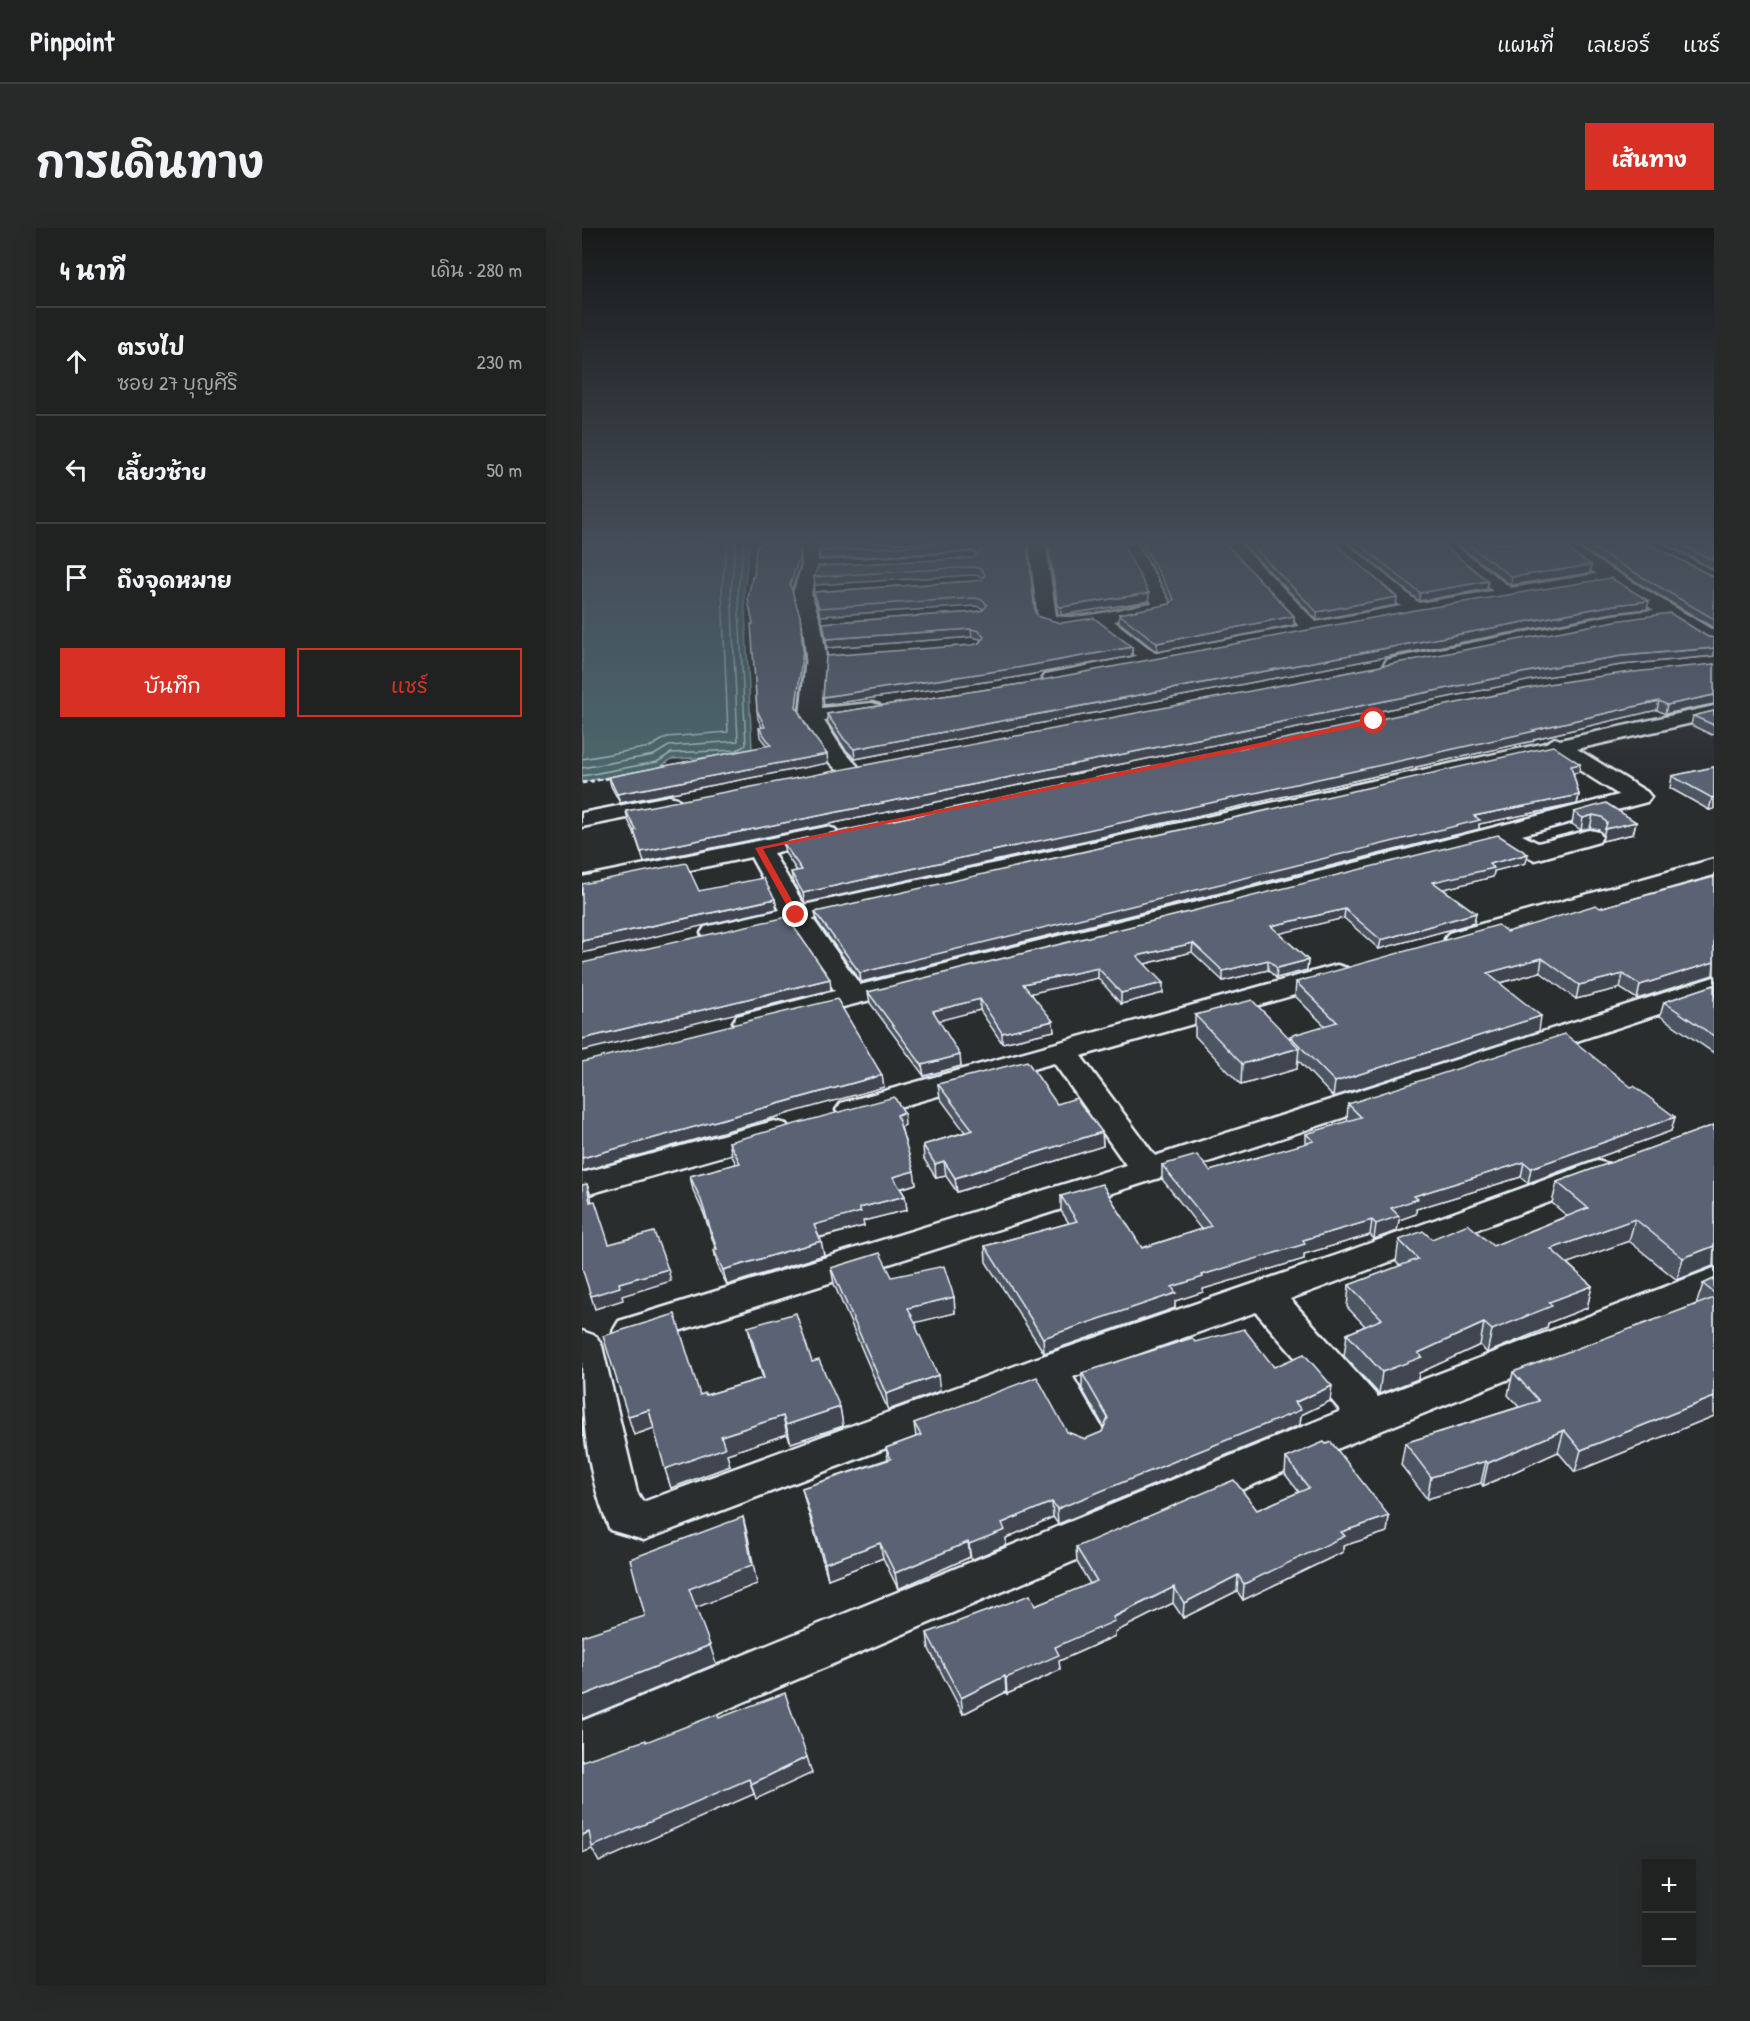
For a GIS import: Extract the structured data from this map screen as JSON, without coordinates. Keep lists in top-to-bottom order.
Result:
{
  "page": {
    "header": "Pinpoint",
    "nav": ["แผนที่", "เลเยอร์", "แชร์"],
    "title": "การเดินทาง",
    "buttons": [
      "เส้นทาง",
      ["บันทึก", "แชร์"]
    ],
    "heading": ["4 นาที", "เดิน · 280 m"],
    "list": [
      ["ตรงไป", "ซอย 27 บุญศิริ", "230 m"],
      ["เลี้ยวซ้าย", "50 m"],
      "ถึงจุดหมาย"
    ],
    "map_buttons": ["+", "−"]
  }
}
